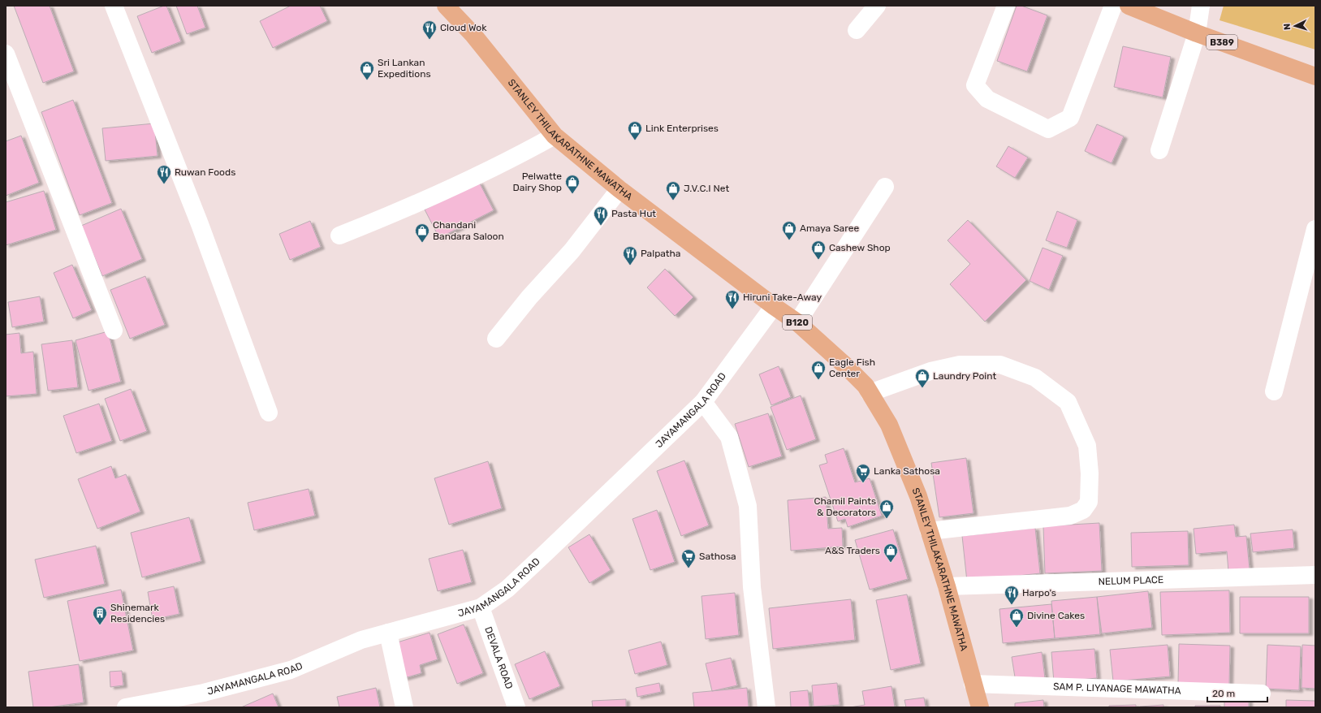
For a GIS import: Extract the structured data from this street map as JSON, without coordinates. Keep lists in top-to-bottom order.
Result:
{
  "streets": {
    "main road": ["B389", "STANLEY THILAKARATHNE MAWATHA", "B120"],
    "street": [
      "JAYAMANGALA ROAD",
      "NELUM PLACE",
      "DEVALA ROAD",
      "SAM P. LIYANAGE MAWATHA"
    ]
  },
  "crossings": [
    ["STANLEY THILAKARATHNE MAWATHA", "JAYAMANGALA ROAD"],
    ["STANLEY THILAKARATHNE MAWATHA", "NELUM PLACE"],
    ["STANLEY THILAKARATHNE MAWATHA", "SAM P. LIYANAGE MAWATHA"],
    ["JAYAMANGALA ROAD", "DEVALA ROAD"]
  ],
  "places": {
    "restaurant": [
      "Cloud Wok",
      "Ruwan Foods",
      "Pasta Hut",
      "Palpatha",
      "Hiruni Take-Away",
      "Harpo's"
    ],
    "shop": [
      "Sri Lankan Expeditions",
      "Link Enterprises",
      "Pelwatte Dairy Shop",
      "J.V.C.I Net",
      "Amaya Saree",
      "Chandani Bandara Saloon",
      "Cashew Shop",
      "Eagle Fish Center",
      "Laundry Point",
      "Chamil Paints & Decorators",
      "A&S Traders",
      "Divine Cakes"
    ],
    "supermarket": ["Lanka Sathosa", "Sathosa"],
    "building": ["Shinemark Residencies"]
  },
  "scale_bar": "20 m",
  "north": "left"
}
